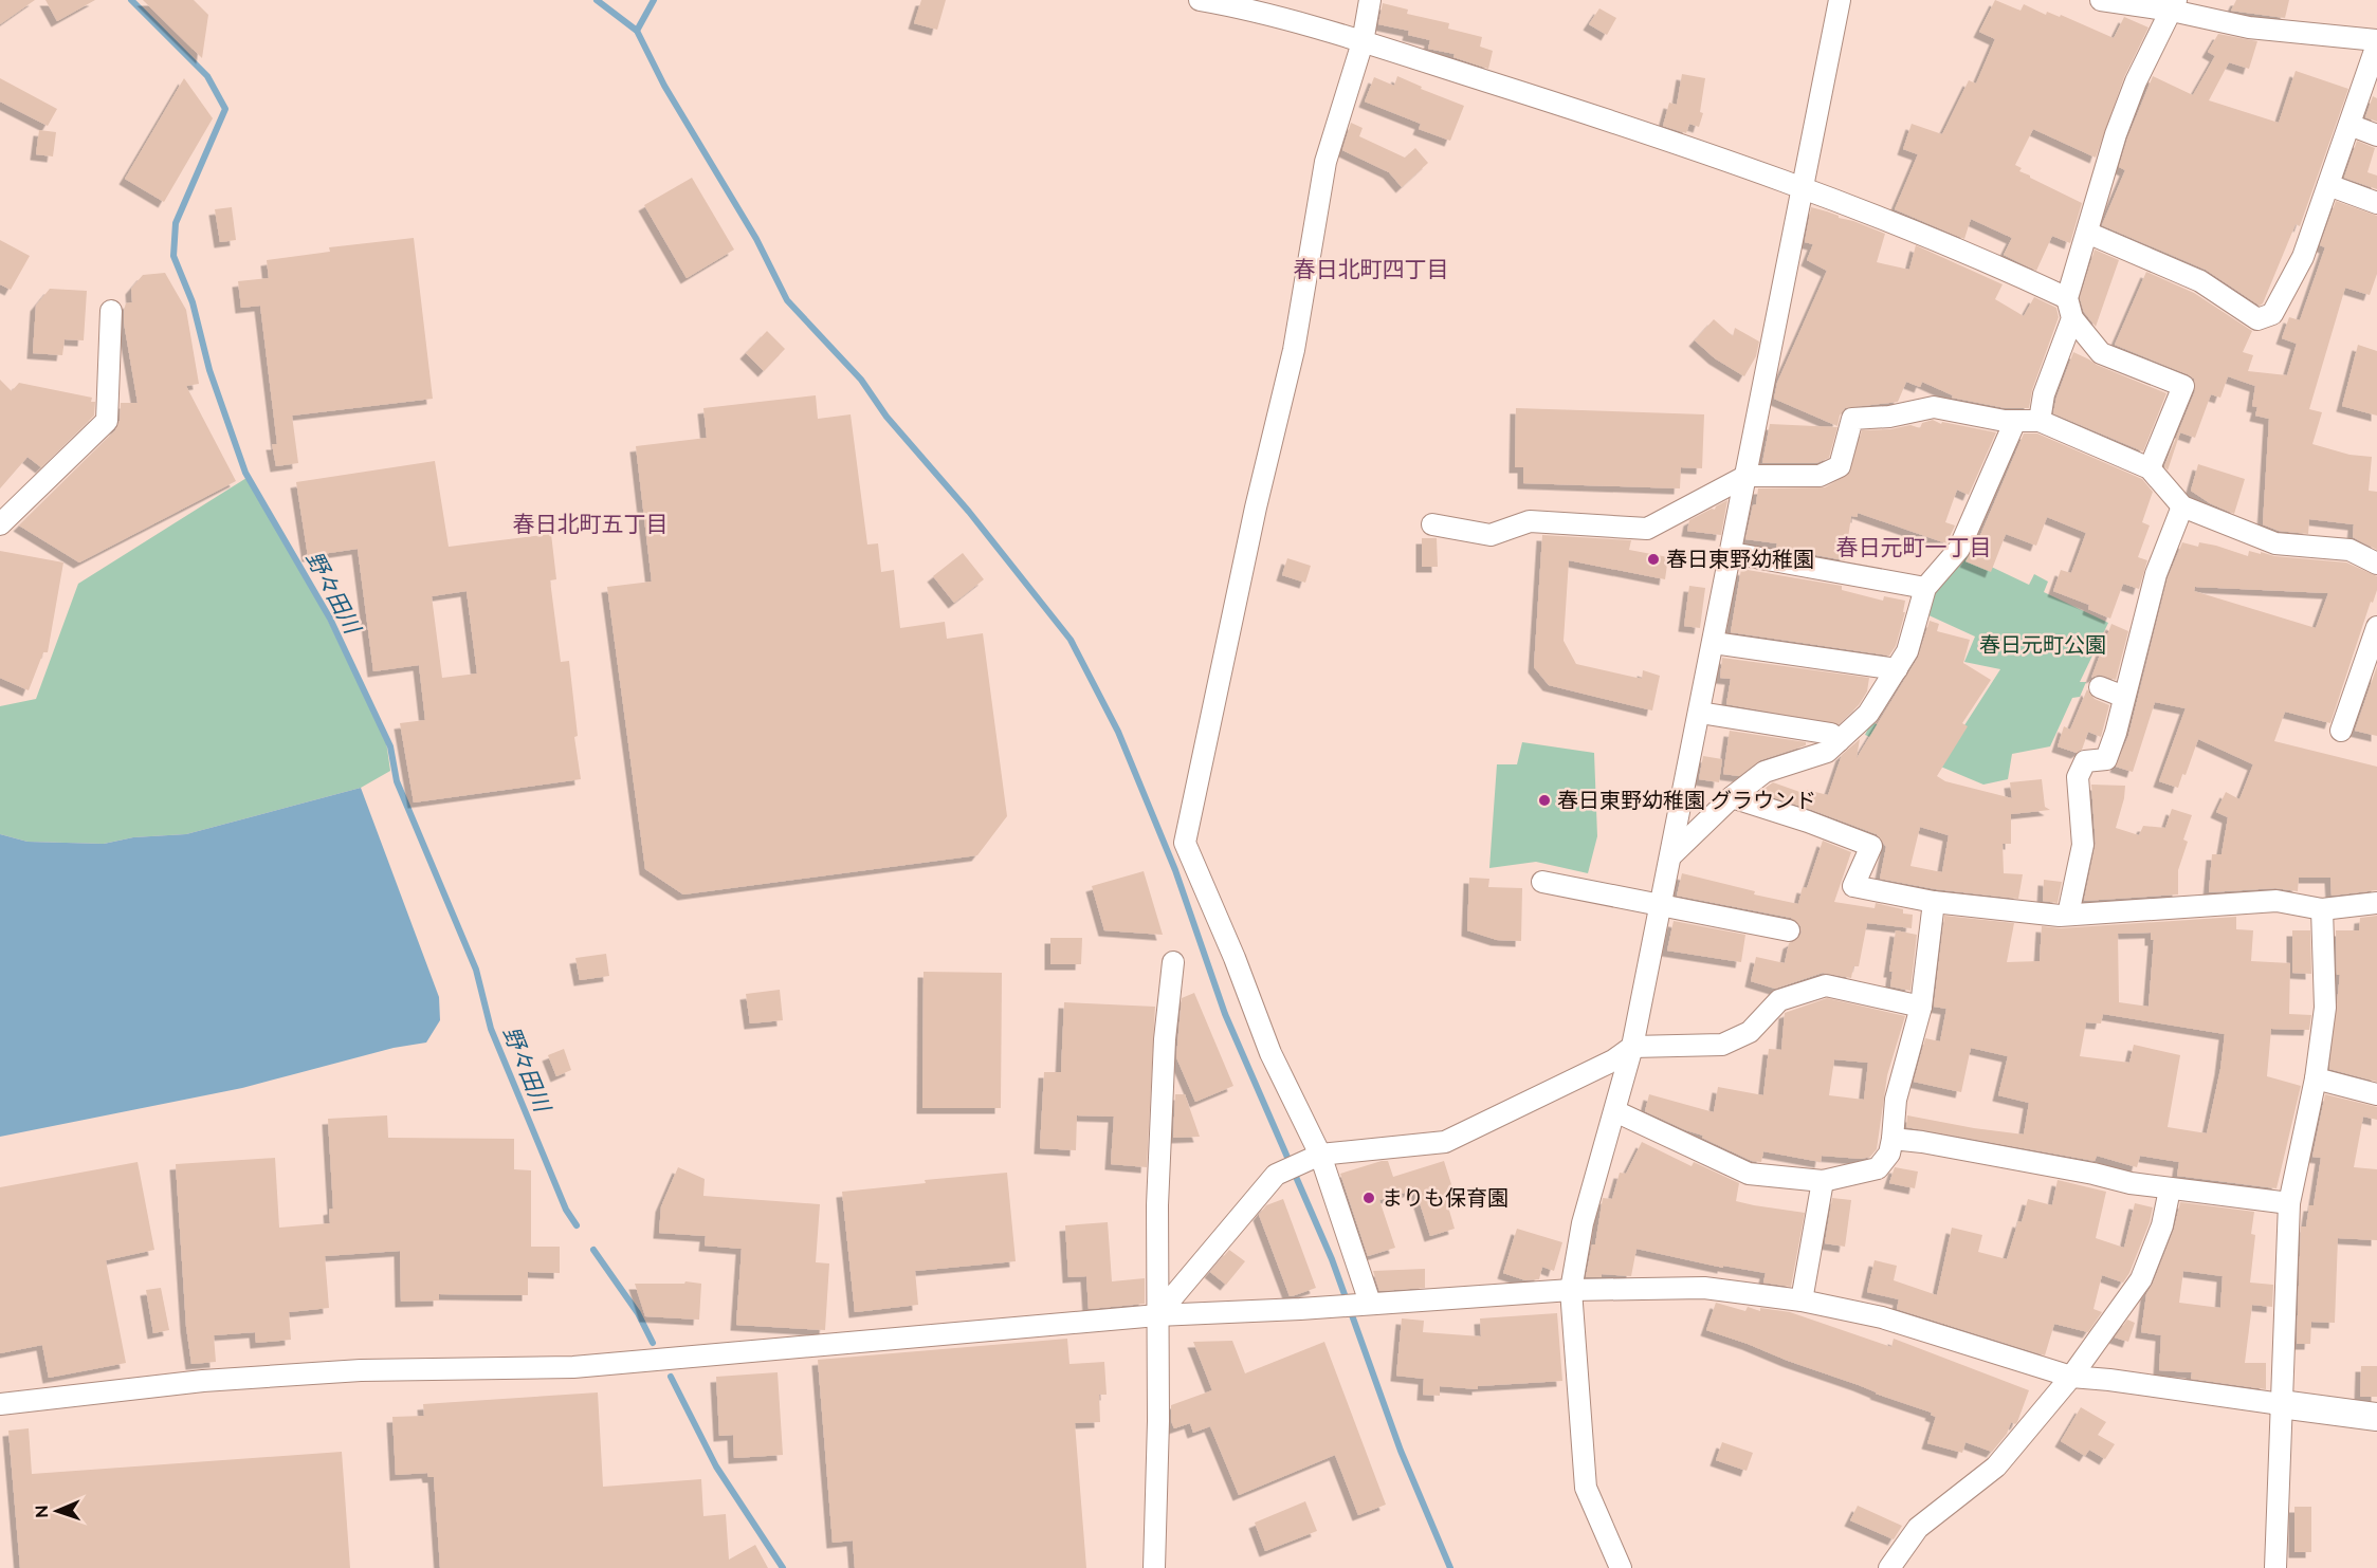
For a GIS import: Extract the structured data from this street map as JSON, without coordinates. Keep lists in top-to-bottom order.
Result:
{
  "districts": ["春日北町四丁目", "春日北町五丁目", "春日元町一丁目"],
  "water": ["野々田川"],
  "parks": ["春日元町公園"],
  "places": ["春日東野幼稚園", "春日東野幼稚園 グラウンド", "まりも保育園"],
  "north": "left"
}
